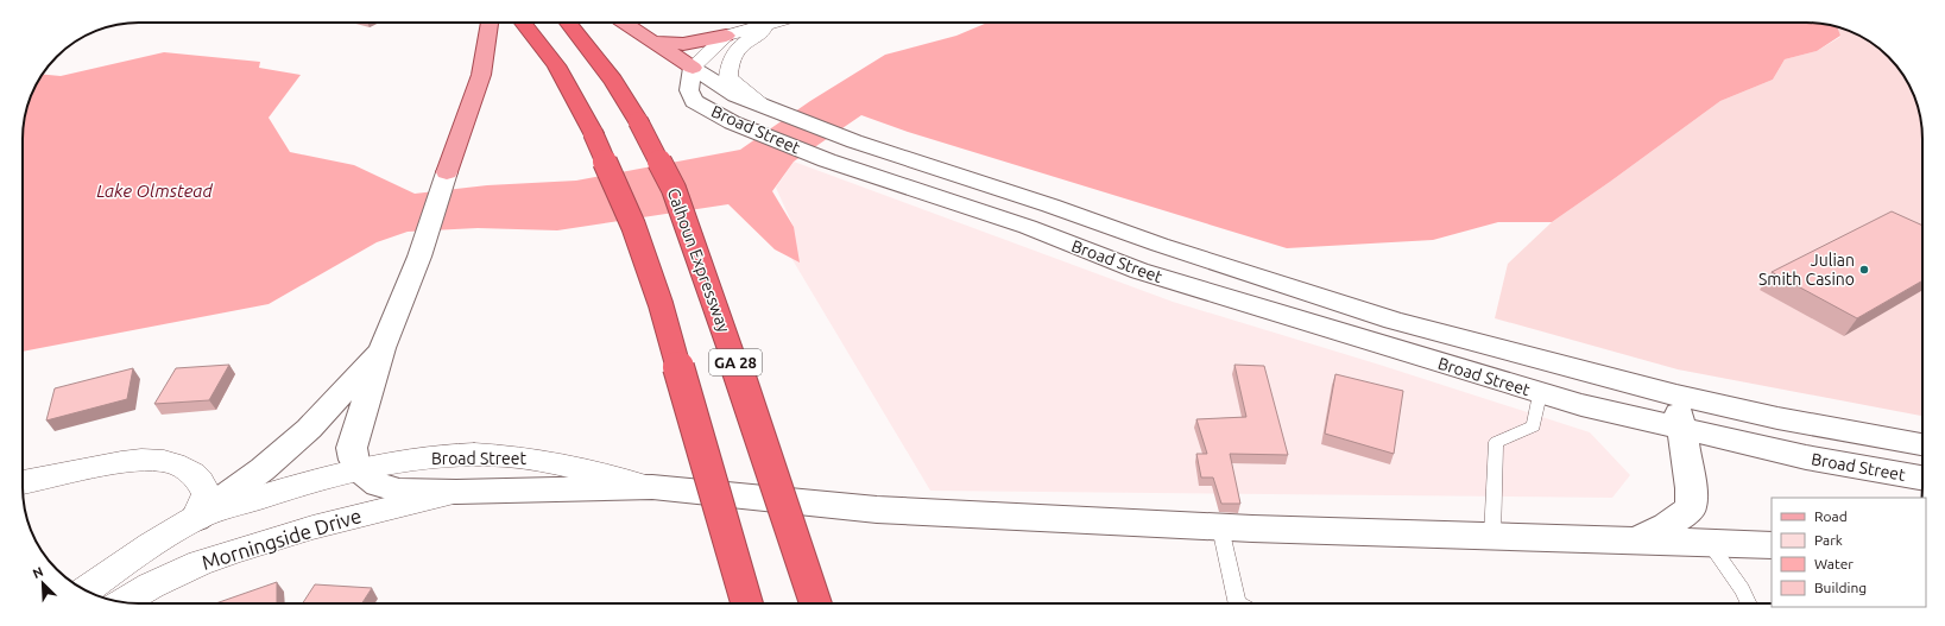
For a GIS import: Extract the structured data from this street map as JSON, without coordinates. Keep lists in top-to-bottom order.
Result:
{
  "streets": {
    "highway": ["Calhoun Expressway", "GA 28"],
    "main road": ["Broad Street"],
    "street": ["Morningside Drive"]
  },
  "crossings": [
    ["Broad Street", "Morningside Drive"]
  ],
  "water": ["Lake Olmstead"],
  "places": ["Julian Smith Casino"],
  "legend": [
    "Road",
    "Park",
    "Water",
    "Building"
  ],
  "north": "top left"
}
